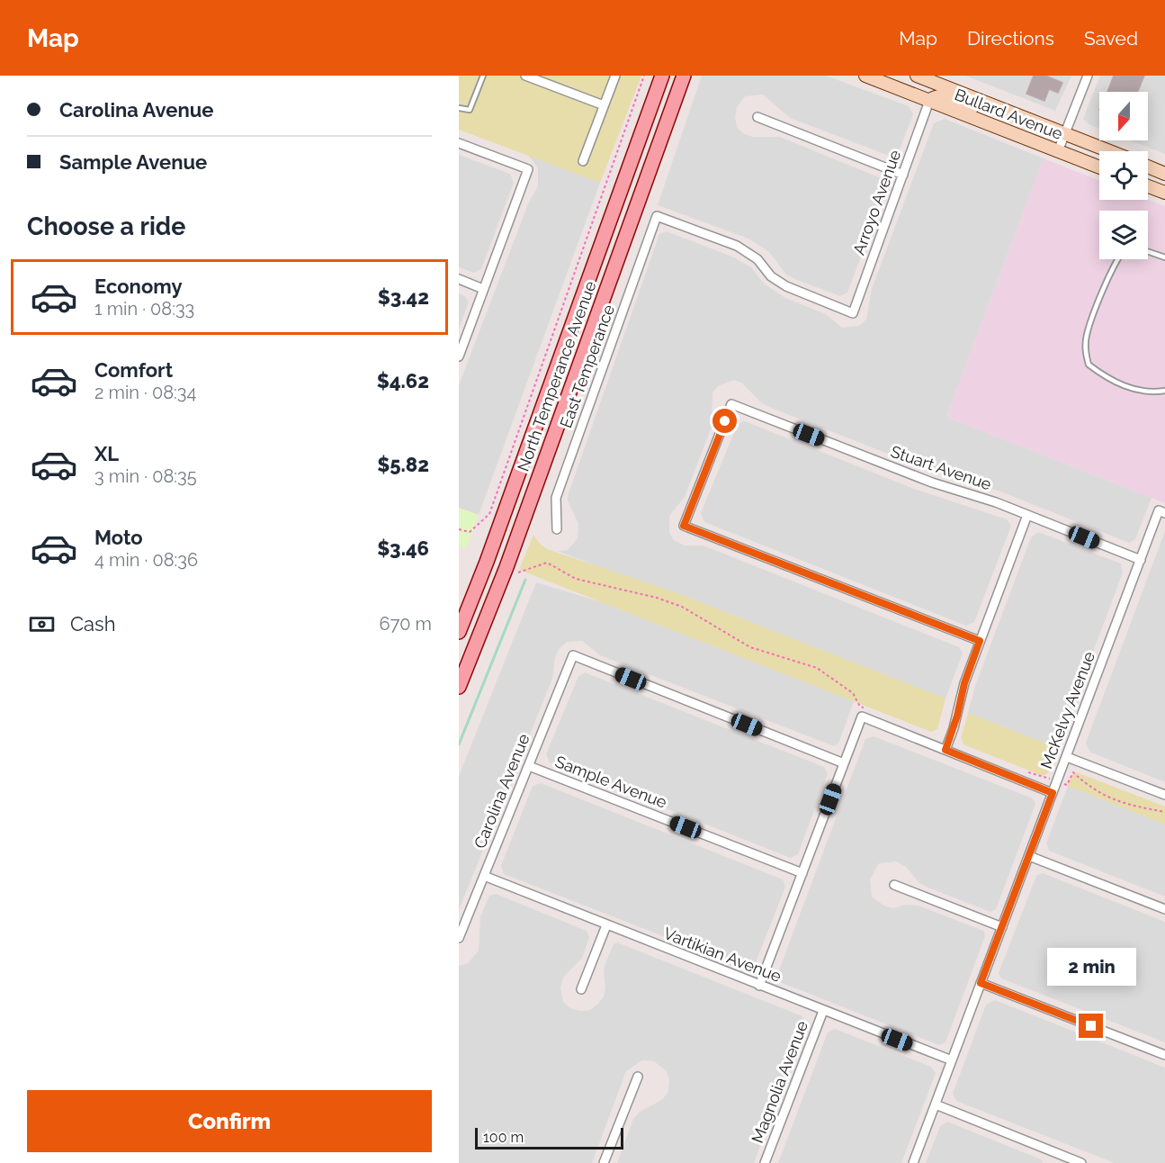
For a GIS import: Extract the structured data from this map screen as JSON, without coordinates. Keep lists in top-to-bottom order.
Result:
{
  "streets": {
    "main road": ["Bullard Avenue", "North Temperance Avenue"],
    "street": [
      "Arroyo Avenue",
      "East Temperance",
      "Stuart Avenue",
      "McKelvy Avenue",
      "Sample Avenue",
      "Carolina Avenue",
      "Vartikian Avenue",
      "Magnolia Avenue"
    ]
  },
  "crossings": [
    ["Bullard Avenue", "Arroyo Avenue"],
    ["Arroyo Avenue", "East Temperance"],
    ["Stuart Avenue", "McKelvy Avenue"],
    ["McKelvy Avenue", "Vartikian Avenue"],
    ["Sample Avenue", "Carolina Avenue"],
    ["Carolina Avenue", "Vartikian Avenue"],
    ["Vartikian Avenue", "Magnolia Avenue"]
  ],
  "scale_bar": "100 m",
  "north": "bottom",
  "page": {
    "header": "Map",
    "nav": ["Map", "Directions", "Saved"],
    "banner": ["Carolina Avenue", "Sample Avenue"],
    "heading": "Choose a ride",
    "list": [
      {
        "name": "Economy",
        "note": "1 min · 08:33",
        "value": "$3.42"
      },
      {
        "name": "Comfort",
        "note": "2 min · 08:34",
        "value": "$4.62"
      },
      {
        "name": "XL",
        "note": "3 min · 08:35",
        "value": "$5.82"
      },
      {
        "name": "Moto",
        "note": "4 min · 08:36",
        "value": "$3.46"
      }
    ],
    "pay": ["Cash", "670 m"],
    "bubble": "2 min",
    "buttons": "Confirm",
    "scale": "100 m"
  }
}
